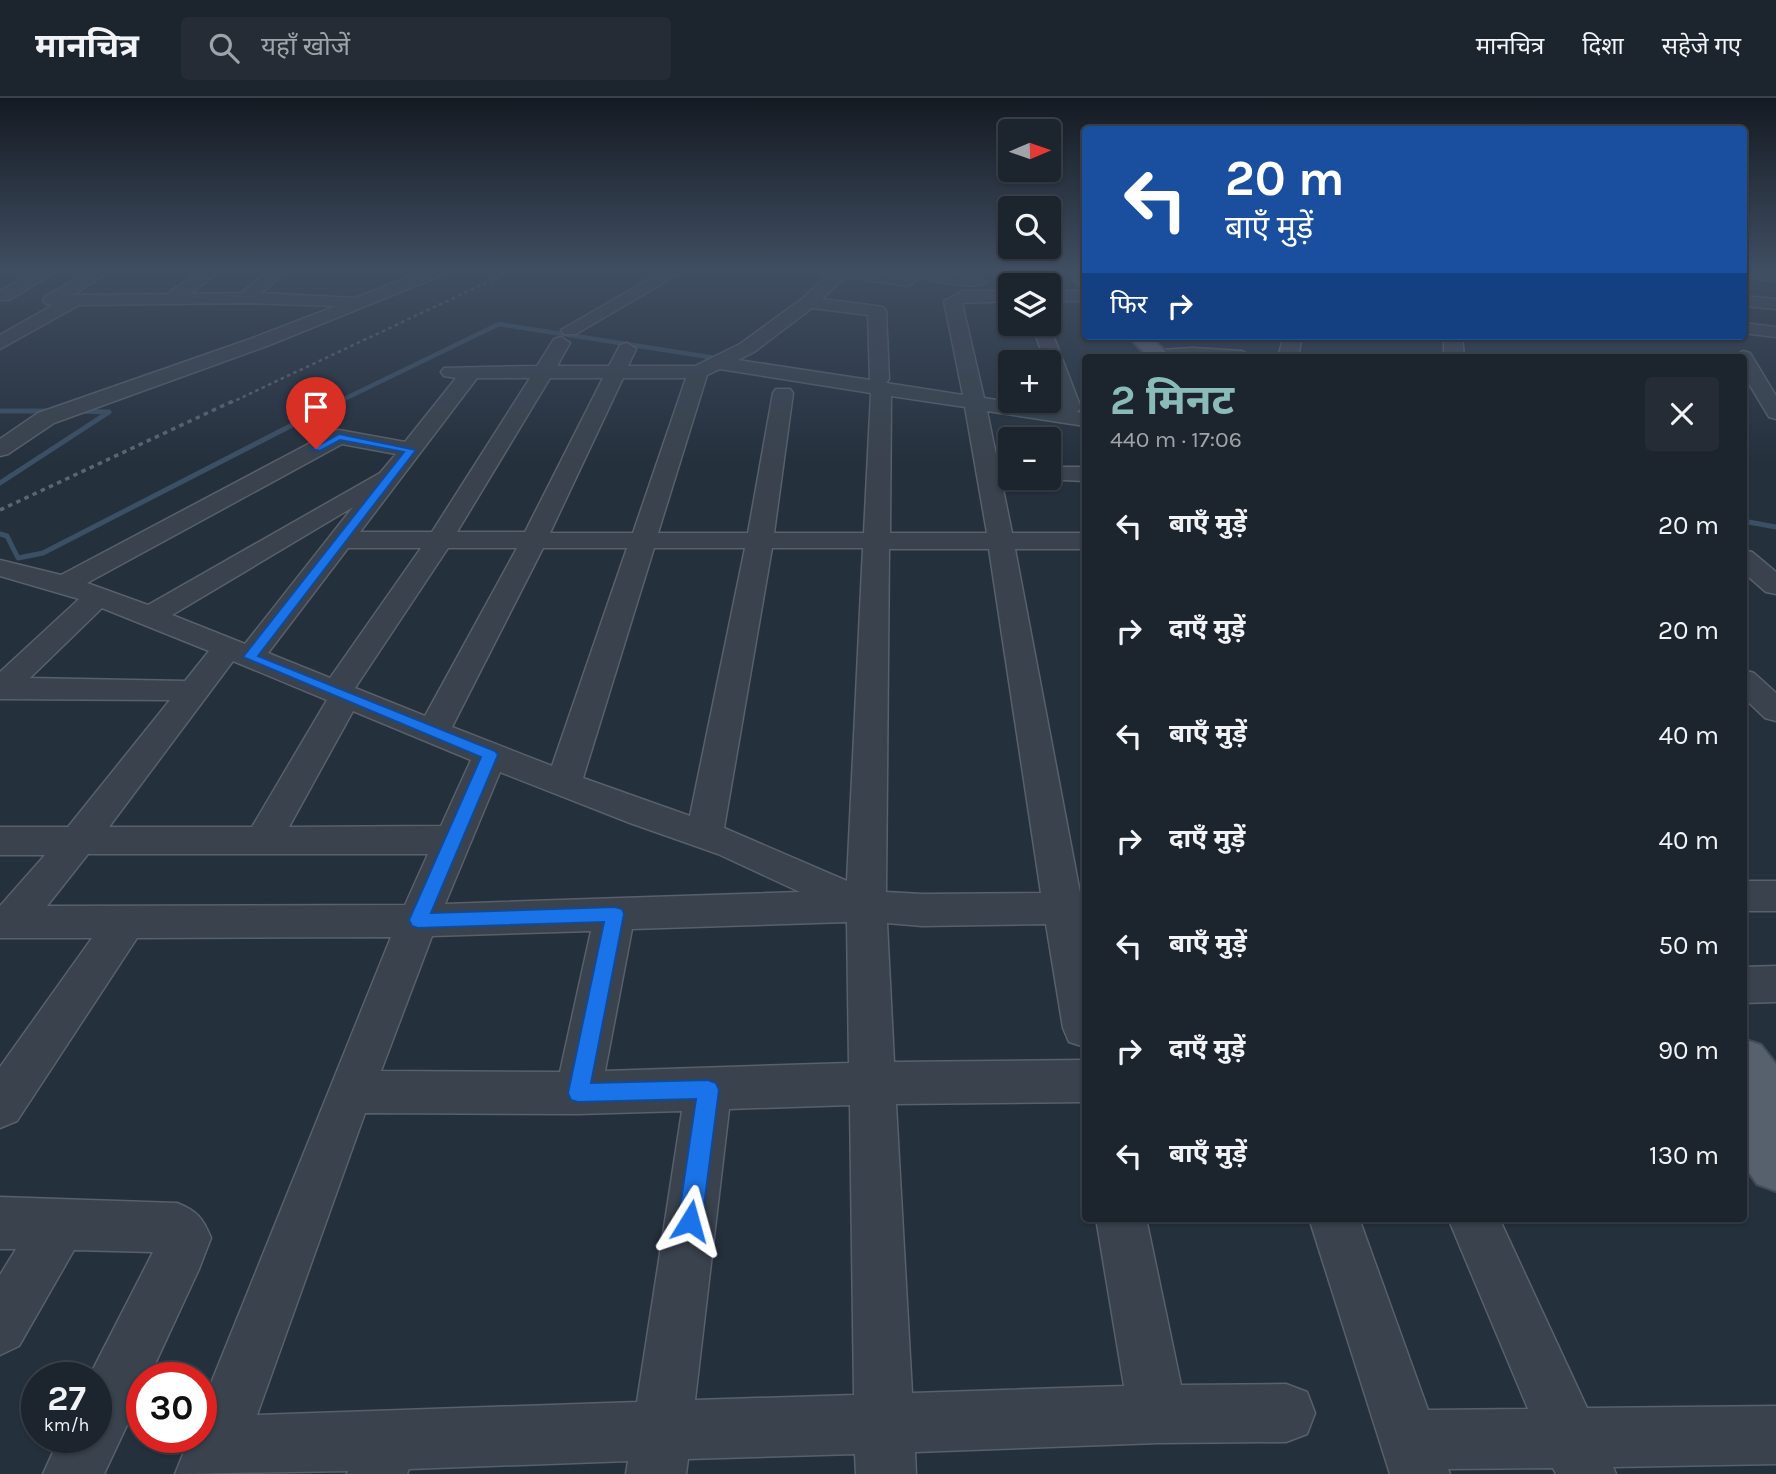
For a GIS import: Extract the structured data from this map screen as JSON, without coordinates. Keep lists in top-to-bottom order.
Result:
{
  "north": "right",
  "page": {
    "header": "मानचित्र",
    "search": "यहाँ खोजें",
    "nav": ["मानचित्र", "दिशा", "सहेजे गए"],
    "map_buttons": ["+", "−"],
    "turn": ["20 m", "बाएँ मुड़ें"],
    "then": "फिर",
    "heading": ["2 मिनट", "440 m · 17:06"],
    "list": [
      {
        "name": "बाएँ मुड़ें",
        "value": "20 m"
      },
      {
        "name": "दाएँ मुड़ें",
        "value": "20 m"
      },
      {
        "name": "बाएँ मुड़ें",
        "value": "40 m"
      },
      {
        "name": "दाएँ मुड़ें",
        "value": "40 m"
      },
      {
        "name": "बाएँ मुड़ें",
        "value": "50 m"
      },
      {
        "name": "दाएँ मुड़ें",
        "value": "90 m"
      },
      {
        "name": "बाएँ मुड़ें",
        "value": "130 m"
      }
    ],
    "speed": "27 km/h",
    "limit": "30"
  }
}
